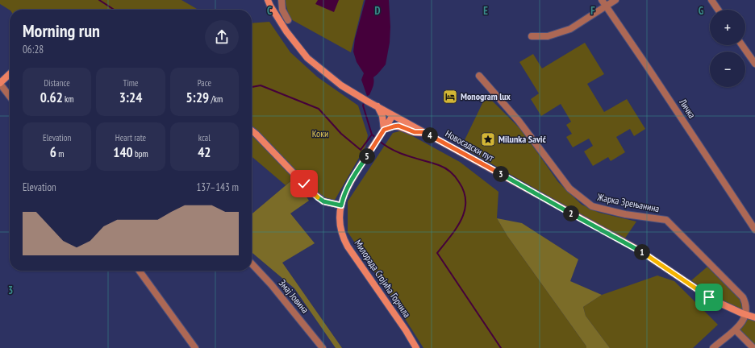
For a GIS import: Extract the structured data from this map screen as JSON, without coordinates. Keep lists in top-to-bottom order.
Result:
{
  "streets": {
    "main road": ["Новосадски пут", "Милорада Стојића Горчила"],
    "street": ["Личка", "Жарка Зрењанина", "Змај Јовина"]
  },
  "crossings": [
    ["Новосадски пут", "Жарка Зрењанина"],
    ["Новосадски пут", "Милорада Стојића Горчила"]
  ],
  "parks": ["Коки"],
  "places": {
    "hotel": ["Monogram lux"],
    "place": ["Milunka Savić"]
  },
  "page": {
    "map_buttons": ["+", "−"],
    "heading": ["Morning run", "06:28"],
    "stats": [
      ["Distance", "0.62 km"],
      ["Time", "3:24"],
      ["Pace", "5:29 /km"],
      ["Elevation", "6 m"],
      ["Heart rate", "140 bpm"],
      ["kcal", "42"]
    ],
    "pins": [
      "4",
      "5",
      "3",
      "2",
      "1"
    ],
    "chart": ["Elevation", "137–143 m"]
  },
  "grid": {
    "columns": [
      "C",
      "D",
      "E",
      "F",
      "G"
    ],
    "rows": ["3"]
  }
}
